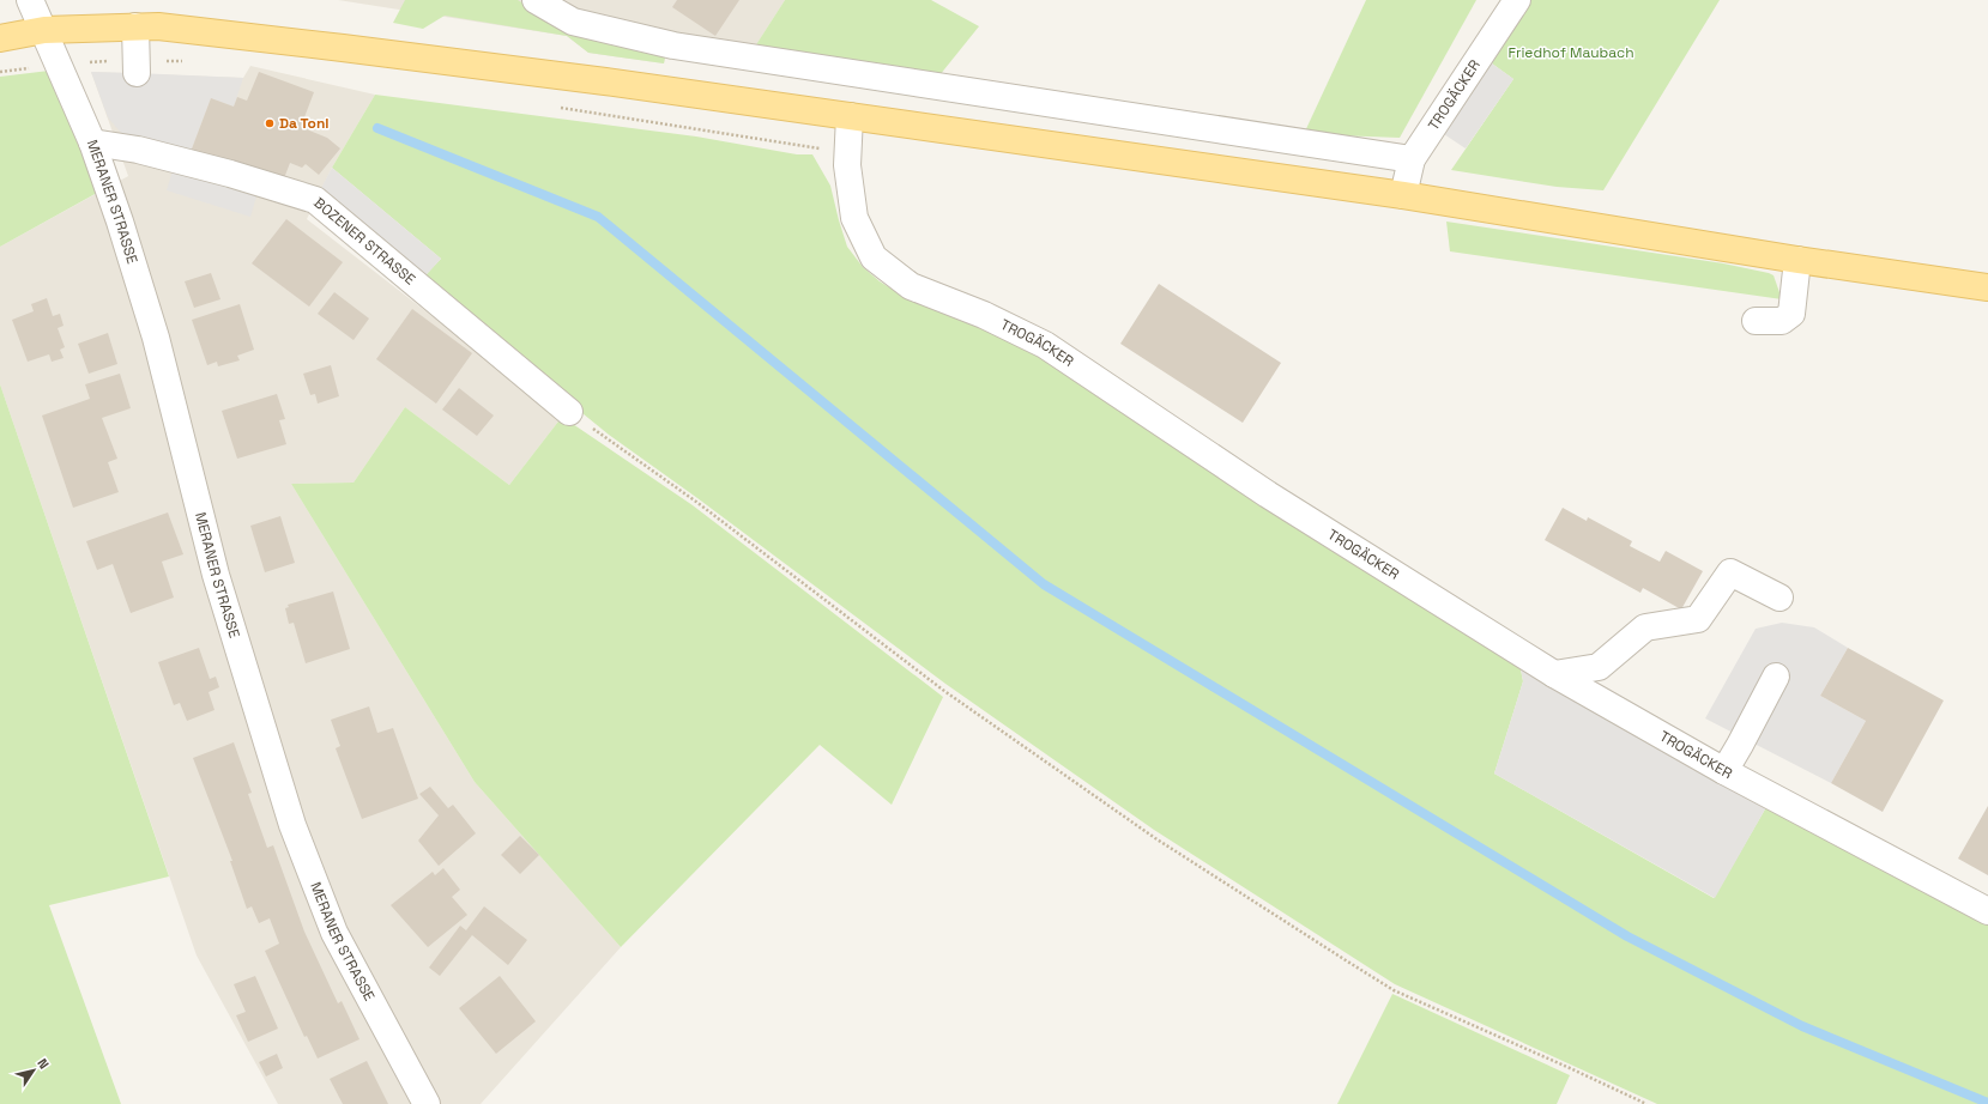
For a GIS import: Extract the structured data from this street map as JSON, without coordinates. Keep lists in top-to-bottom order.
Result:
{
  "streets": {
    "street": ["TROGÄCKER", "MERANER STRASSE", "BOZENER STRASSE"]
  },
  "crossings": [
    ["MERANER STRASSE", "BOZENER STRASSE"]
  ],
  "parks": ["Friedhof Maubach"],
  "places": ["Da Toni"],
  "north": "top right"
}
